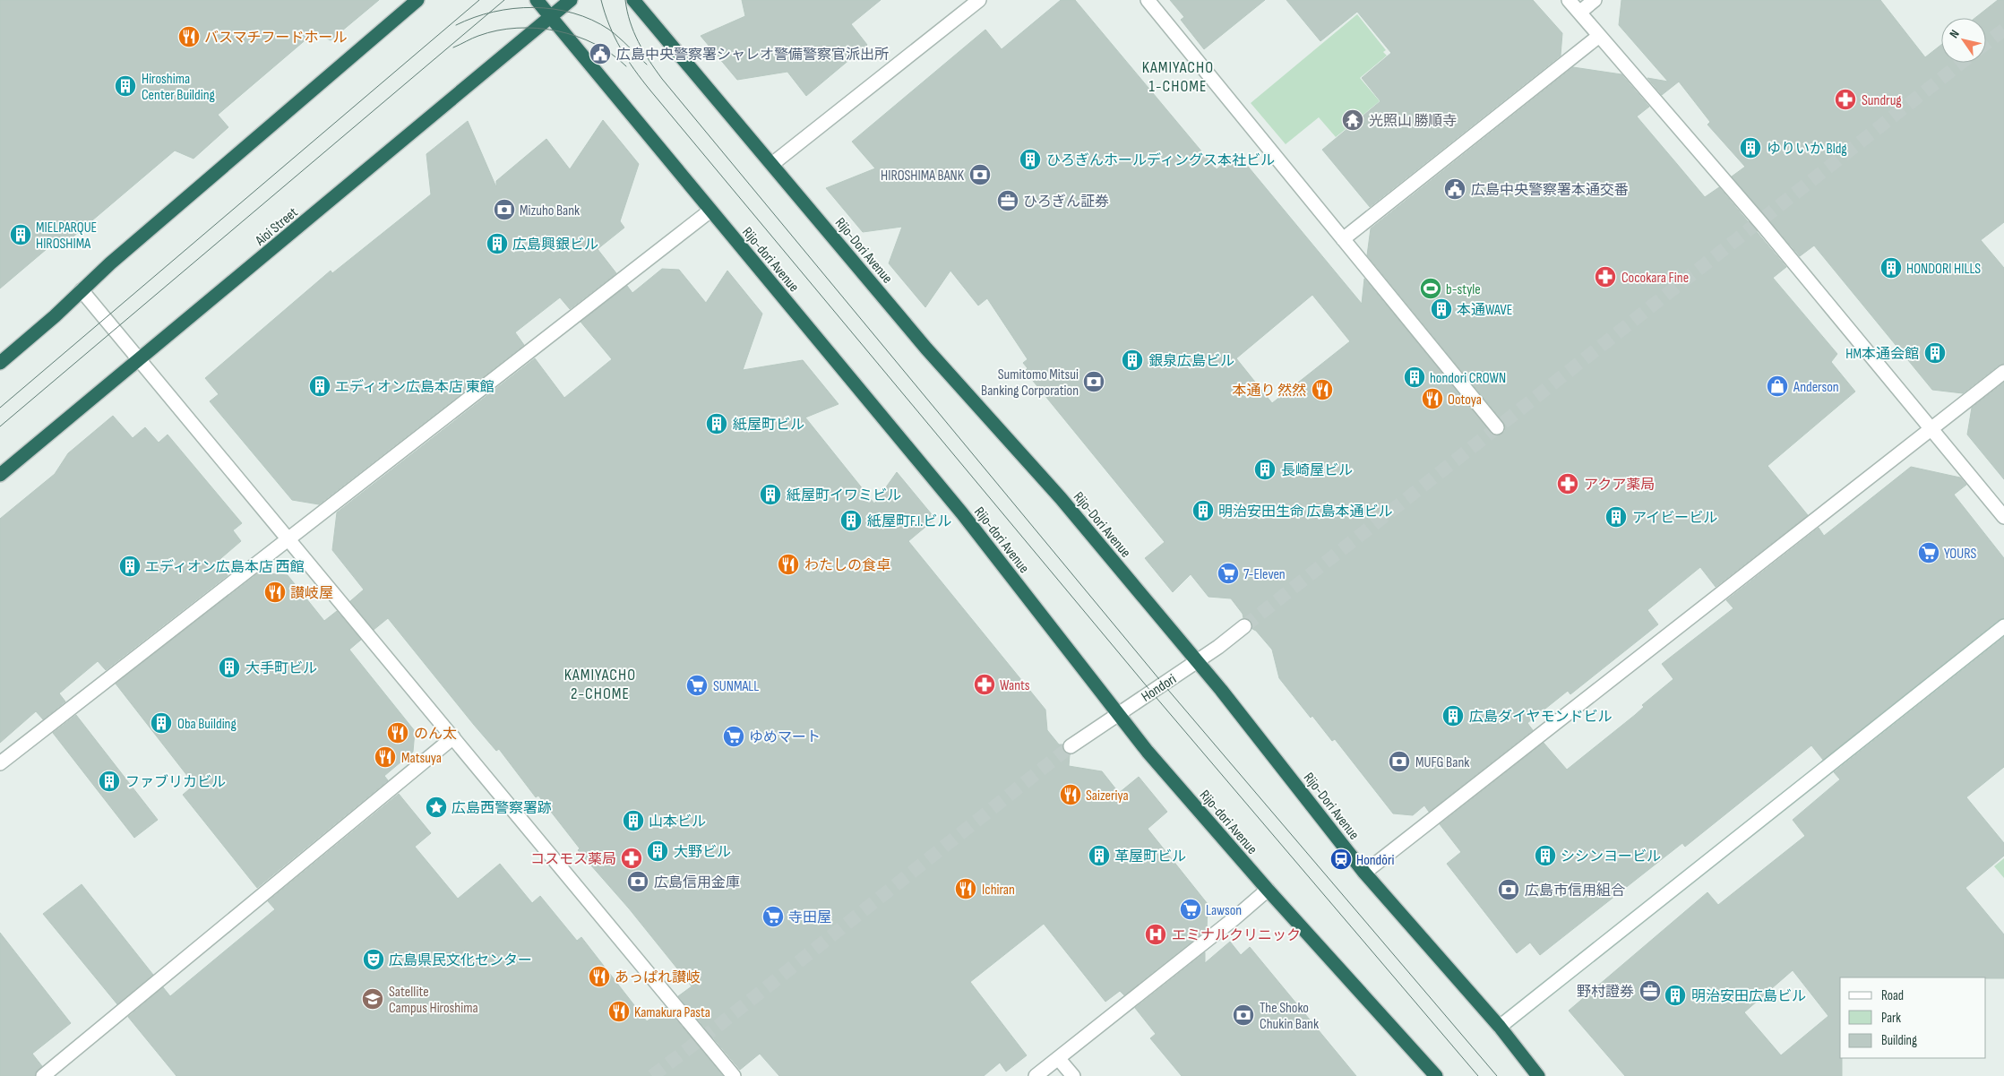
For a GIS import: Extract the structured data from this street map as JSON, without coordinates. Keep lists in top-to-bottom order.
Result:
{
  "streets": {
    "highway": ["Aioi Street", "Rijo-Dori Avenue", "Rijo-dori Avenue"],
    "street": ["Hondori"]
  },
  "crossings": [
    ["Aioi Street", "Rijo-dori Avenue"],
    ["Rijo-Dori Avenue", "Hondori"],
    ["Rijo-dori Avenue", "Hondori"]
  ],
  "districts": ["KAMIYACHO 1-CHOME", "KAMIYACHO 2-CHOME"],
  "places": {
    "restaurant": [
      "バスマチフードホール",
      "本通り 然然",
      "Ootoya",
      "わたしの食卓",
      "讃岐屋",
      "のん太",
      "Matsuya",
      "Saizeriya",
      "Ichiran",
      "あっぱれ讃岐",
      "Kamakura Pasta"
    ],
    "public building": ["広島中央警察署シャレオ警備警察官派出所", "広島中央警察署本通交番"],
    "building": [
      "Hiroshima Center Building",
      "ゆりいか Bldg",
      "ひろぎんホールディングス本社ビル",
      "MIELPARQUE HIROSHIMA",
      "広島興銀ビル",
      "HONDORI HILLS",
      "本通WAVE",
      "HM本通会館",
      "銀泉広島ビル",
      "hondori CROWN",
      "エディオン広島本店 東館",
      "紙屋町ビル",
      "長崎屋ビル",
      "紙屋町イワミビル",
      "明治安田生命 広島本通ビル",
      "アイビービル",
      "紙屋町F.I.ビル",
      "エディオン広島本店 西館",
      "大手町ビル",
      "広島ダイヤモンドビル",
      "Oba Building",
      "ファブリカビル",
      "山本ビル",
      "大野ビル",
      "革屋町ビル",
      "シシンヨービル",
      "明治安田広島ビル"
    ],
    "pharmacy": [
      "Sundrug",
      "Cocokara Fine",
      "アクア薬局",
      "Wants",
      "コスモス薬局"
    ],
    "temple": ["光照山 勝順寺"],
    "bank": [
      "HIROSHIMA BANK",
      "Mizuho Bank",
      "Sumitomo Mitsui Banking Corporation",
      "MUFG Bank",
      "広島信用金庫",
      "広島市信用組合",
      "The Shoko Chukin Bank"
    ],
    "office": ["ひろぎん証券", "野村證券"],
    "sports": ["b-style"],
    "shop": ["Anderson"],
    "supermarket": [
      "YOURS",
      "7-Eleven",
      "SUNMALL",
      "ゆめマート",
      "Lawson",
      "寺田屋"
    ],
    "place": ["広島西警察署跡"],
    "station": ["Hondōri"],
    "hospital": ["エミナルクリニック"],
    "theatre": ["広島県民文化センター"],
    "school or university": ["Satellite Campus Hiroshima"]
  },
  "legend": ["Road", "Park", "Building"],
  "north": "top left"
}
